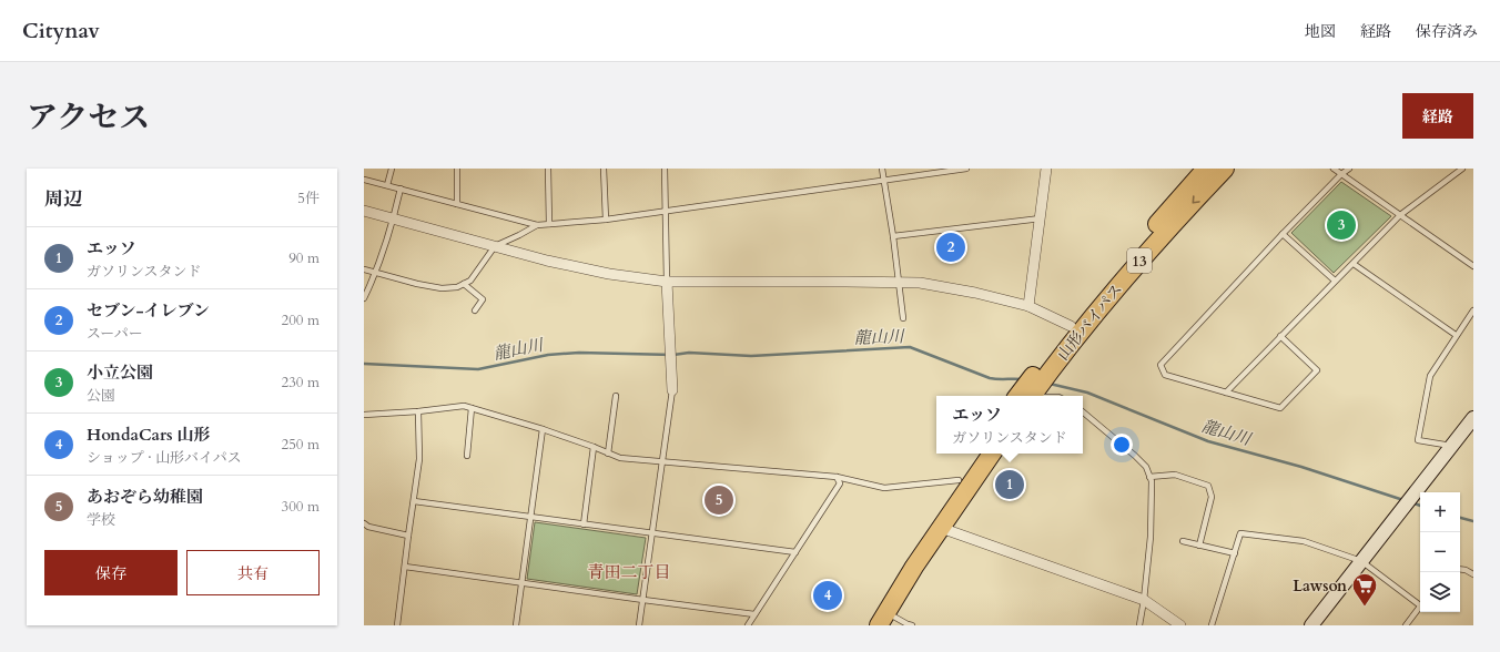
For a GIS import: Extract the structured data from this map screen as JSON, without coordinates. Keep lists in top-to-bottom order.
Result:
{
  "streets": {
    "highway": ["13", "山形バイパス"]
  },
  "districts": ["青田二丁目"],
  "water": ["龍山川"],
  "places": {
    "supermarket": ["Lawson"]
  },
  "page": {
    "header": "Citynav",
    "nav": ["地図", "経路", "保存済み"],
    "title": "アクセス",
    "buttons": [
      "経路",
      ["保存", "共有"]
    ],
    "heading": ["周辺", "5件"],
    "pins": [
      "3",
      "2",
      "1",
      "5",
      "4"
    ],
    "list": [
      {
        "mark": "1",
        "name": "エッソ",
        "note": "ガソリンスタンド",
        "value": "90 m"
      },
      {
        "mark": "2",
        "name": "セブン-イレブン",
        "note": "スーパー",
        "value": "200 m"
      },
      {
        "mark": "3",
        "name": "小立公園",
        "note": "公園",
        "value": "230 m"
      },
      {
        "mark": "4",
        "name": "HondaCars 山形",
        "note": "ショップ · 山形バイパス",
        "value": "250 m"
      },
      {
        "mark": "5",
        "name": "あおぞら幼稚園",
        "note": "学校",
        "value": "300 m"
      }
    ],
    "popup": ["エッソ", "ガソリンスタンド"],
    "map_buttons": ["+", "−"]
  }
}
